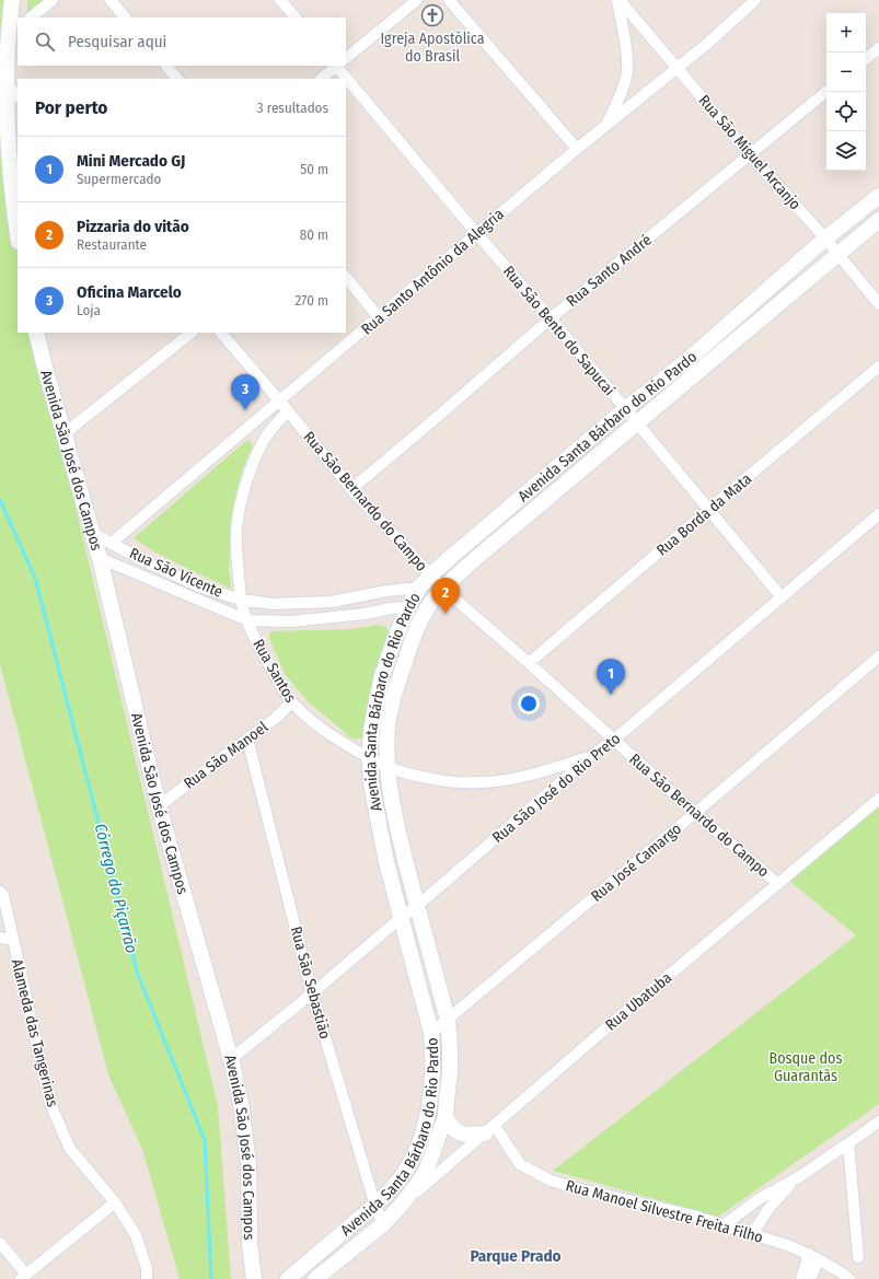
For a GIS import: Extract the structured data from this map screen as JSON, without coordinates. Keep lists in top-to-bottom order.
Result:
{
  "streets": {
    "main road": ["Avenida Santa Bárbaro do Rio Pardo", "Avenida São José dos Campos"],
    "street": [
      "Rua São Miguel Arcanjo",
      "Rua Santo André",
      "Rua Santo Antônio da Alegria",
      "Rua São Bento do Sapucaí",
      "Rua São Bernardo do Campo",
      "Rua Borda da Mata",
      "Rua São Vicente",
      "Rua Santos",
      "Rua São Manoel",
      "Rua São José do Rio Preto",
      "Rua José Camargo",
      "Rua São Sebastião",
      "Rua Ubatuba",
      "Alameda das Tangerinas",
      "Rua Manoel Silvestre Freita Filho"
    ]
  },
  "crossings": [
    ["Rua São Miguel Arcanjo", "Rua Santo André"],
    ["Rua São Miguel Arcanjo", "Rua Santo Antônio da Alegria"],
    ["Rua São Miguel Arcanjo", "Avenida Santa Bárbaro do Rio Pardo"],
    ["Rua Santo André", "Rua São Bento do Sapucaí"],
    ["Rua Santo André", "Rua São Bernardo do Campo"],
    ["Rua Santo Antônio da Alegria", "Rua São Bento do Sapucaí"],
    ["Rua Santo Antônio da Alegria", "Rua São Bernardo do Campo"],
    ["Rua Santo Antônio da Alegria", "Rua São Vicente"],
    ["Rua São Bento do Sapucaí", "Avenida Santa Bárbaro do Rio Pardo"],
    ["Rua São Bento do Sapucaí", "Rua Borda da Mata"],
    ["Rua São Bento do Sapucaí", "Rua São José do Rio Preto"],
    ["Avenida Santa Bárbaro do Rio Pardo", "Rua São Bernardo do Campo"],
    ["Avenida Santa Bárbaro do Rio Pardo", "Rua São Vicente"],
    ["Avenida Santa Bárbaro do Rio Pardo", "Rua Santos"],
    ["Avenida Santa Bárbaro do Rio Pardo", "Rua São José do Rio Preto"],
    ["Avenida Santa Bárbaro do Rio Pardo", "Rua José Camargo"],
    ["Avenida Santa Bárbaro do Rio Pardo", "Rua São Sebastião"],
    ["Avenida Santa Bárbaro do Rio Pardo", "Rua Ubatuba"],
    ["Avenida São José dos Campos", "Rua São Vicente"],
    ["Avenida São José dos Campos", "Rua São Manoel"],
    ["Avenida São José dos Campos", "Rua São José do Rio Preto"],
    ["Rua São Bernardo do Campo", "Rua Borda da Mata"],
    ["Rua São Bernardo do Campo", "Rua Santos"],
    ["Rua São Bernardo do Campo", "Rua São José do Rio Preto"],
    ["Rua São Bernardo do Campo", "Rua José Camargo"],
    ["Rua São Bernardo do Campo", "Rua Ubatuba"],
    ["Rua São Vicente", "Rua Santos"],
    ["Rua Santos", "Rua São Manoel"],
    ["Rua Santos", "Rua São José do Rio Preto"],
    ["Rua São Manoel", "Rua São Sebastião"],
    ["Rua São José do Rio Preto", "Rua São Sebastião"],
    ["Rua Ubatuba", "Rua Manoel Silvestre Freita Filho"]
  ],
  "districts": ["Parque Prado"],
  "water": ["Córrego do Piçarrão"],
  "parks": ["Bosque dos Guarantãs"],
  "places": {
    "church": ["Igreja Apostólica do Brasil"]
  },
  "page": {
    "map_buttons": ["+", "−"],
    "search": "Pesquisar aqui",
    "heading": ["Por perto", "3 resultados"],
    "list": [
      {
        "mark": "1",
        "name": "Mini Mercado GJ",
        "note": "Supermercado",
        "value": "50 m"
      },
      {
        "mark": "2",
        "name": "Pizzaria do vitão",
        "note": "Restaurante",
        "value": "80 m"
      },
      {
        "mark": "3",
        "name": "Oficina Marcelo",
        "note": "Loja",
        "value": "270 m"
      }
    ],
    "pins": ["3", "2", "1"]
  }
}
